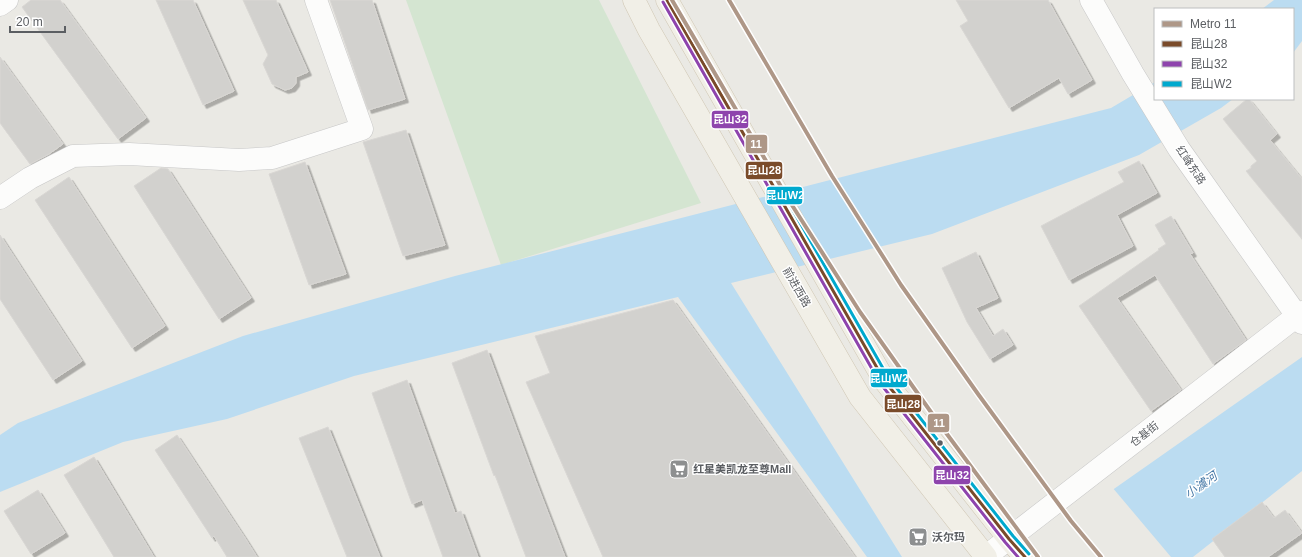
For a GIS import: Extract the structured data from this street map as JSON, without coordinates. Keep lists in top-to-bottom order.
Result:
{
  "streets": {
    "main road": ["前进西路"],
    "street": ["红峰东路", "仓基街"]
  },
  "crossings": [
    ["红峰东路", "仓基街"],
    ["前进西路", "仓基街"]
  ],
  "water": ["小澞河"],
  "places": {
    "supermarket": ["红星美凯龙至尊Mall", "沃尔玛"]
  },
  "lines": [
    "metro line 11",
    "transit line 昆山28",
    "transit line 昆山W2",
    "transit line 昆山32"
  ],
  "legend": [
    "Metro 11",
    "昆山28",
    "昆山32",
    "昆山W2"
  ],
  "scale_bar": "20 m"
}
